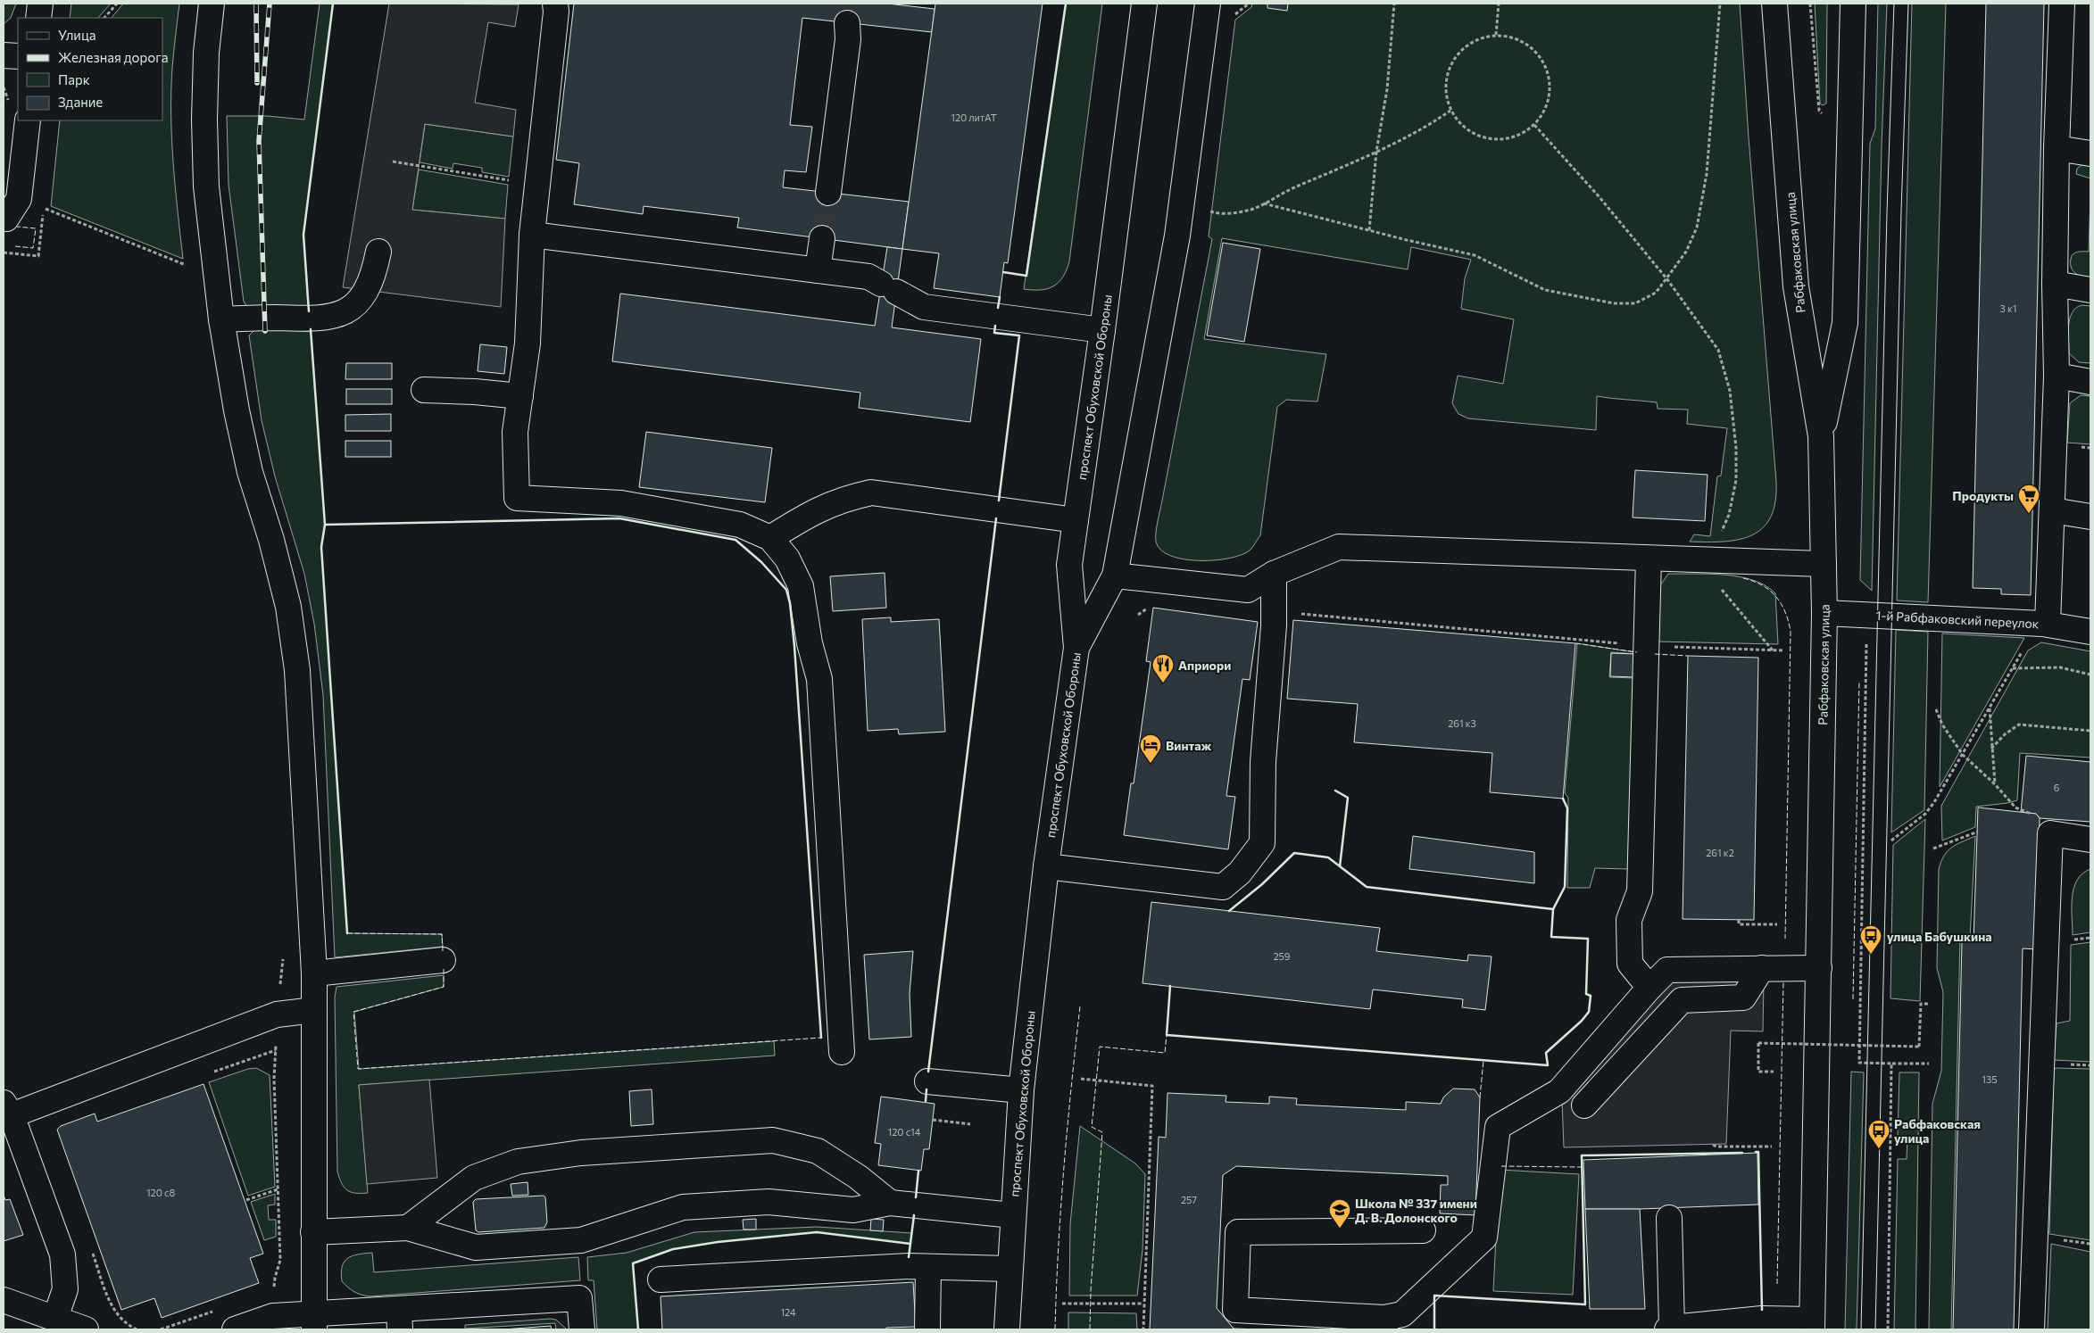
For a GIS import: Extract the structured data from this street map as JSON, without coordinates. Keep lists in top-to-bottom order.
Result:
{
  "streets": {
    "main road": ["Рабфаковская улица", "проспект Обуховской Обороны", "1-й Рабфаковский переулок"]
  },
  "crossings": [
    ["Рабфаковская улица", "1-й Рабфаковский переулок"]
  ],
  "places": {
    "supermarket": ["Продукты"],
    "restaurant": ["Априори"],
    "hotel": ["Винтаж"],
    "bus stop": ["улица Бабушкина", "Рабфаковская улица"],
    "school or university": ["Школа № 337 имени Д. В. Долонского"]
  },
  "house_numbers": [
    "120 литАТ",
    "3 к1",
    "261 к3",
    "6",
    "261 к2",
    "259",
    "135",
    "120 с14",
    "120 с8",
    "257",
    "124"
  ],
  "legend": [
    "Улица",
    "Железная дорога",
    "Парк",
    "Здание"
  ]
}
